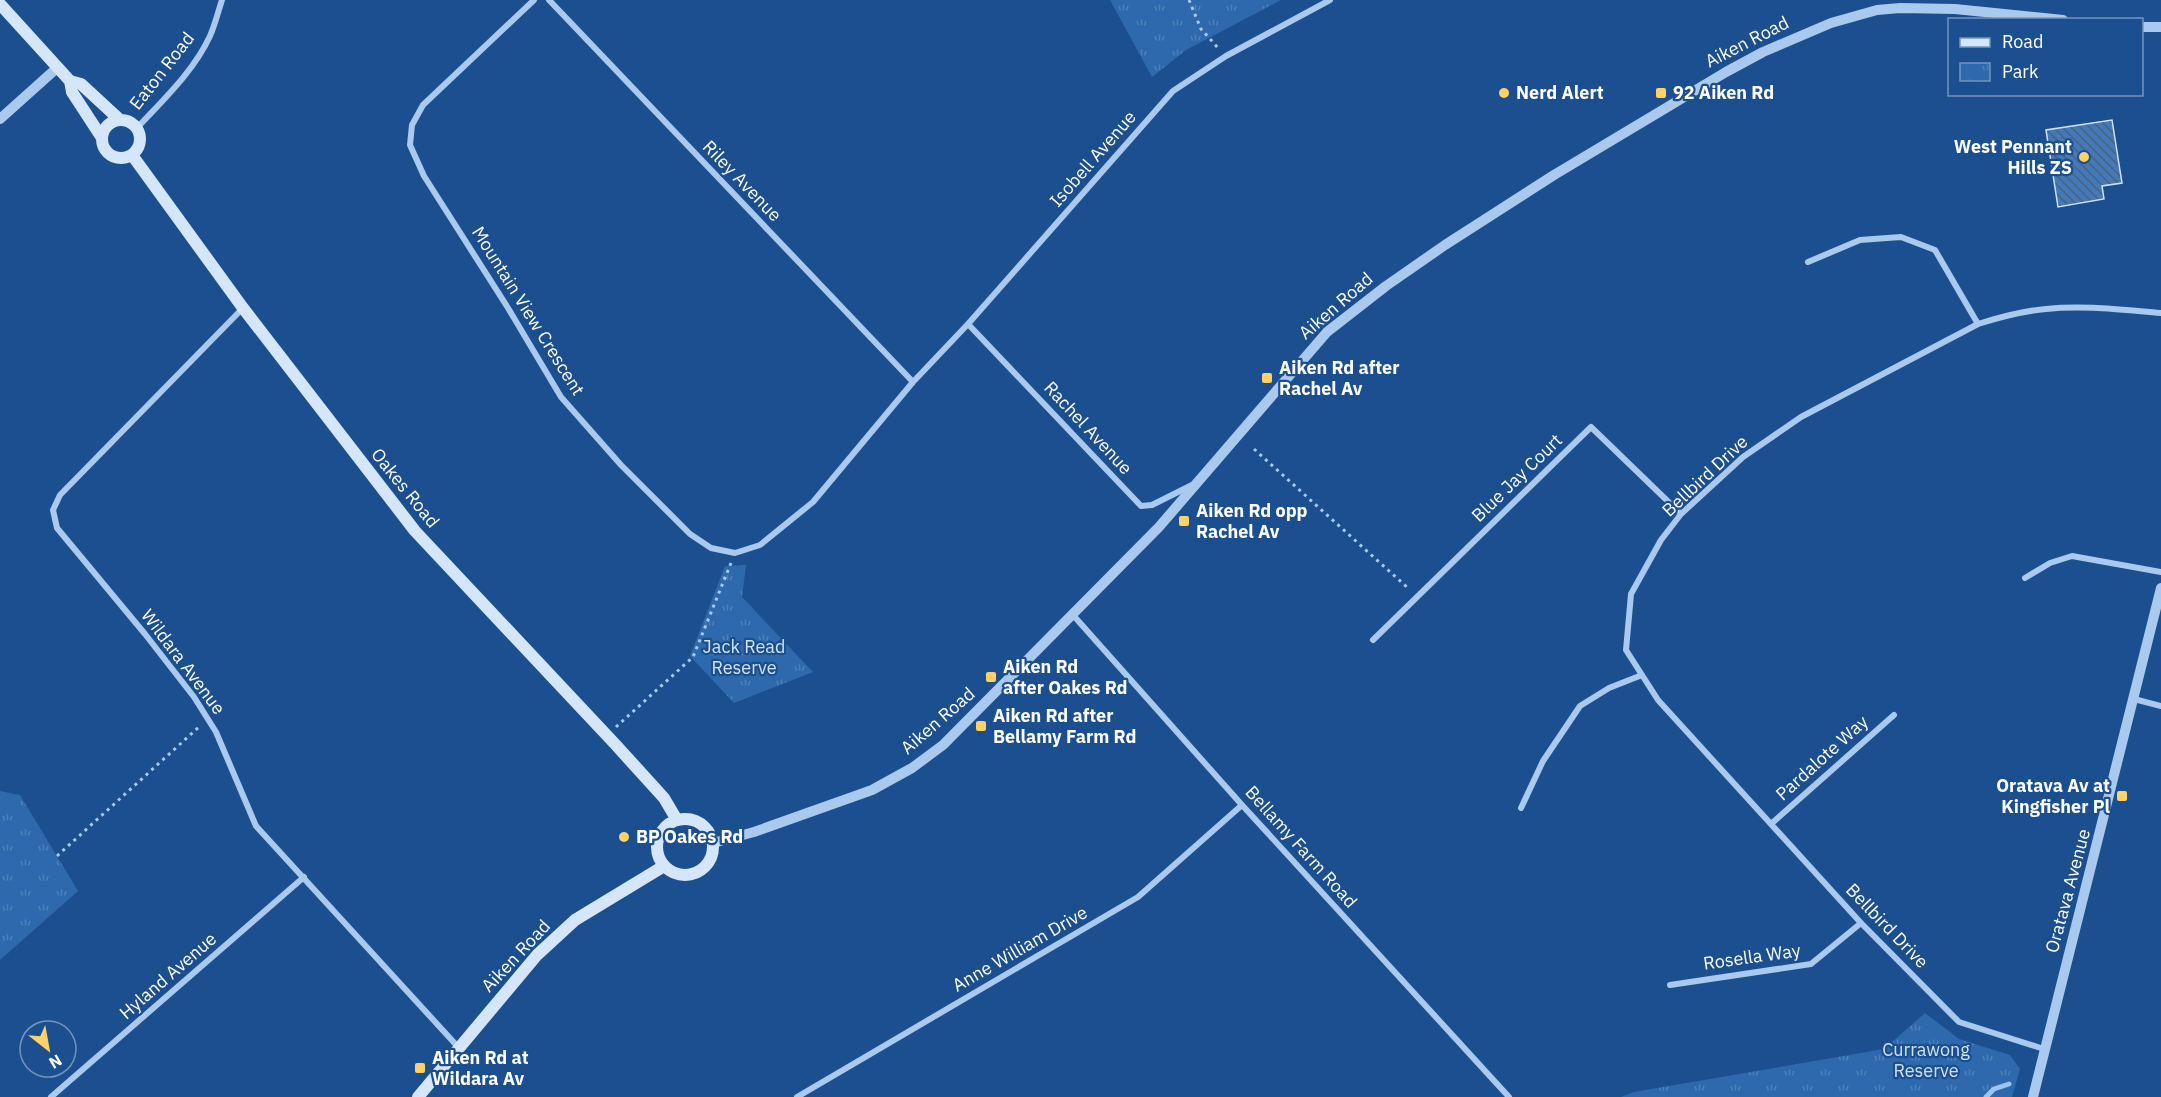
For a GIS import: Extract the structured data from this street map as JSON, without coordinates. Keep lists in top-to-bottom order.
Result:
{
  "streets": {
    "main road": ["Aiken Road", "Oakes Road"],
    "street": [
      "Eaton Road",
      "Isobell Avenue",
      "Riley Avenue",
      "Mountain View Crescent",
      "Rachel Avenue",
      "Bellbird Drive",
      "Blue Jay Court",
      "Wildara Avenue",
      "Pardalote Way",
      "Bellamy Farm Road",
      "Oratava Avenue",
      "Anne William Drive",
      "Rosella Way",
      "Hyland Avenue"
    ]
  },
  "crossings": [
    ["Aiken Road", "Rachel Avenue"],
    ["Aiken Road", "Oakes Road"],
    ["Aiken Road", "Wildara Avenue"],
    ["Aiken Road", "Bellamy Farm Road"],
    ["Eaton Road", "Oakes Road"],
    ["Isobell Avenue", "Riley Avenue"],
    ["Isobell Avenue", "Rachel Avenue"],
    ["Bellbird Drive", "Blue Jay Court"],
    ["Bellbird Drive", "Pardalote Way"],
    ["Bellbird Drive", "Oratava Avenue"],
    ["Bellbird Drive", "Rosella Way"],
    ["Oakes Road", "Wildara Avenue"],
    ["Wildara Avenue", "Hyland Avenue"],
    ["Bellamy Farm Road", "Anne William Drive"]
  ],
  "parks": ["Jack Read Reserve", "Currawong Reserve"],
  "places": {
    "other": ["Nerd Alert", "West Pennant Hills ZS", "BP Oakes Rd"],
    "transit": [
      "92 Aiken Rd",
      "Aiken Rd after Rachel Av",
      "Aiken Rd opp Rachel Av",
      "Aiken Rd after Oakes Rd",
      "Aiken Rd after Bellamy Farm Rd",
      "Oratava Av at Kingfisher Pl",
      "Aiken Rd at Wildara Av"
    ]
  },
  "legend": ["Road", "Park"],
  "north": "bottom right"
}
